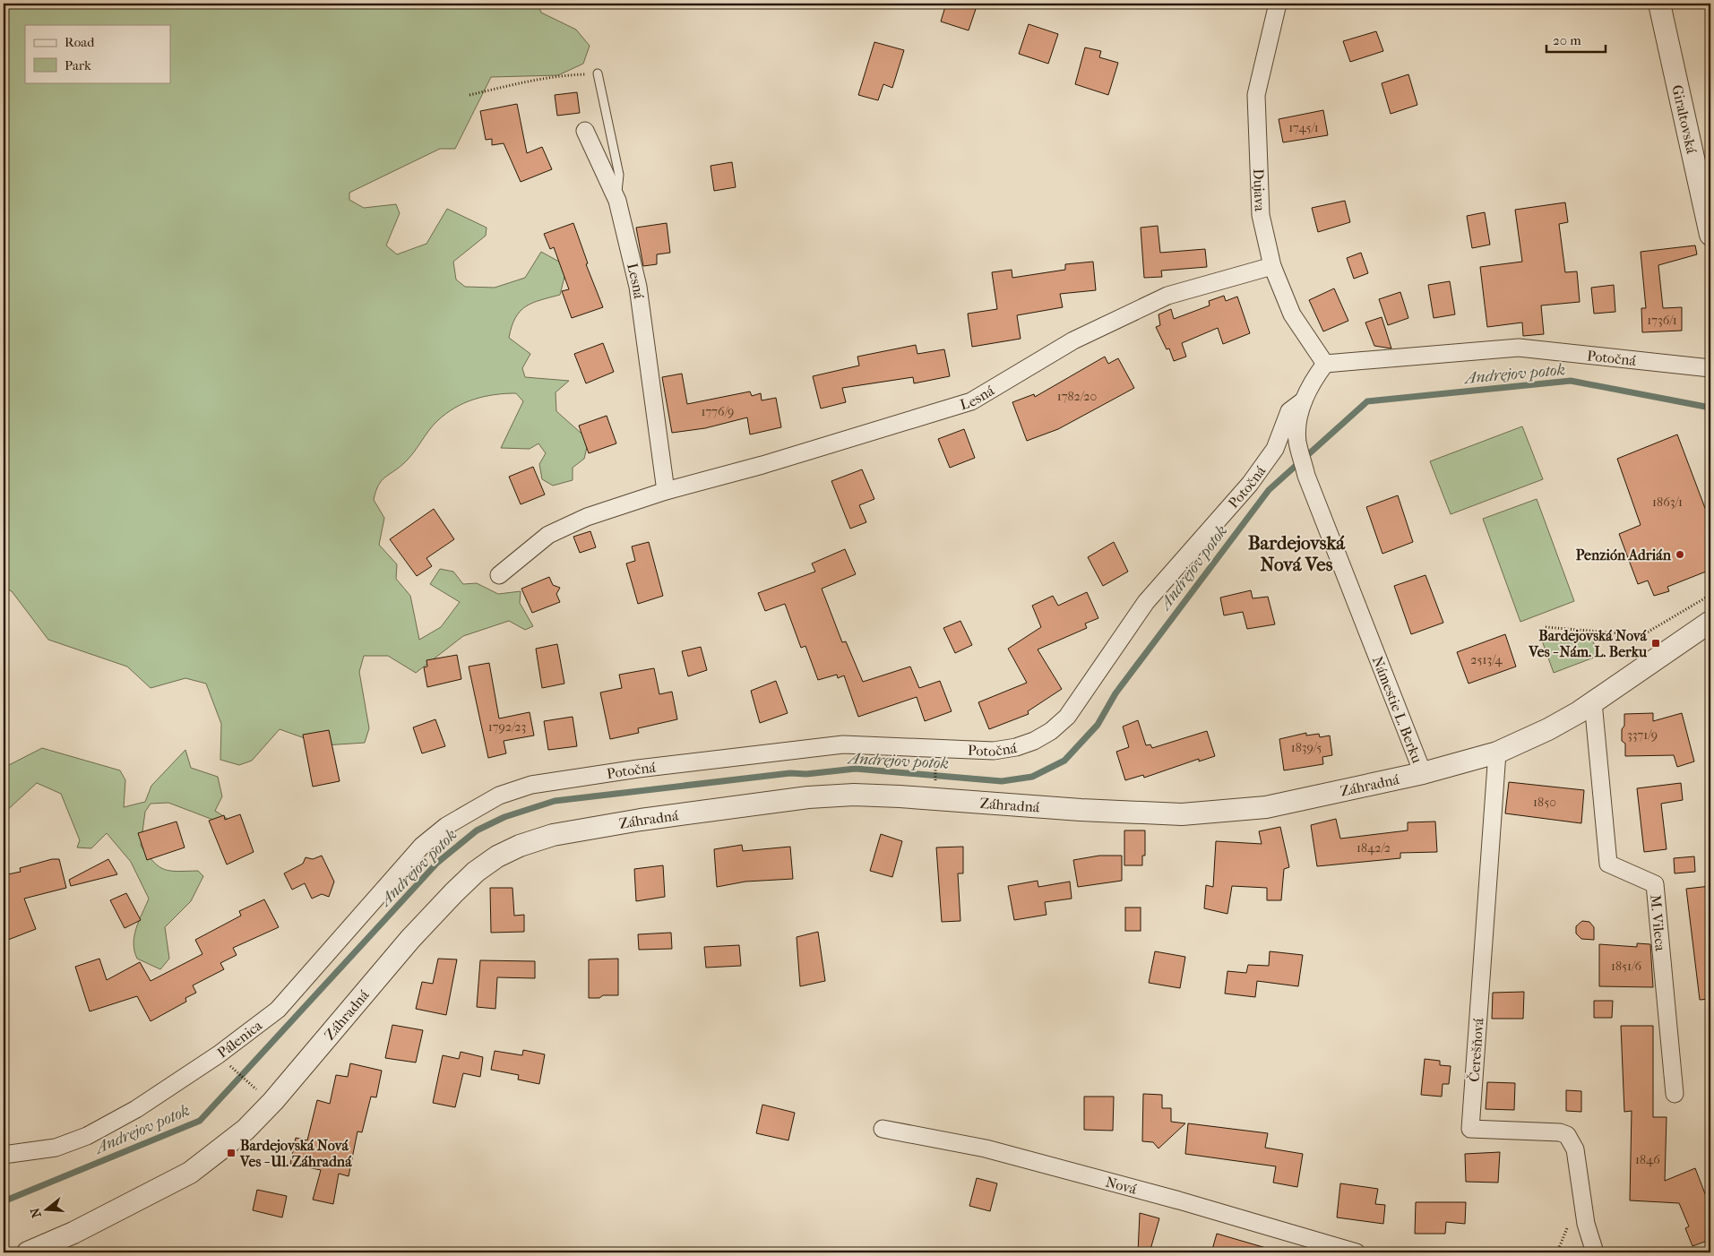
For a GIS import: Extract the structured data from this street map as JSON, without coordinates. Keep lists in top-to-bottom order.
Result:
{
  "streets": {
    "street": [
      "Giraltovská",
      "Dujava",
      "Lesná",
      "Potočná",
      "Námestie L. Berku",
      "Záhradná",
      "M. Vileca",
      "Pálenica",
      "Čerešňová",
      "Nová"
    ]
  },
  "crossings": [
    ["Dujava", "Lesná"],
    ["Dujava", "Potočná"],
    ["Dujava", "Námestie L. Berku"],
    ["Potočná", "Námestie L. Berku"],
    ["Potočná", "Pálenica"],
    ["Námestie L. Berku", "Záhradná"],
    ["Námestie L. Berku", "M. Vileca"],
    ["Námestie L. Berku", "Čerešňová"]
  ],
  "districts": ["Bardejovská Nová Ves"],
  "water": ["Andrejov potok"],
  "places": {
    "other": ["Penzión Adrián"],
    "transit": ["Bardejovská Nová Ves - Nám. L. Berku", "Bardejovská Nová Ves - Ul. Záhradná"]
  },
  "house_numbers": [
    "1745/1",
    "1736/1",
    "1782/20",
    "1776/9",
    "1863/1",
    "2513/4",
    "1792/23",
    "3371/9",
    "1839/5",
    "1850",
    "1842/2",
    "1851/6",
    "1846"
  ],
  "legend": ["Road", "Park"],
  "scale_bar": "20 m",
  "north": "left"
}
